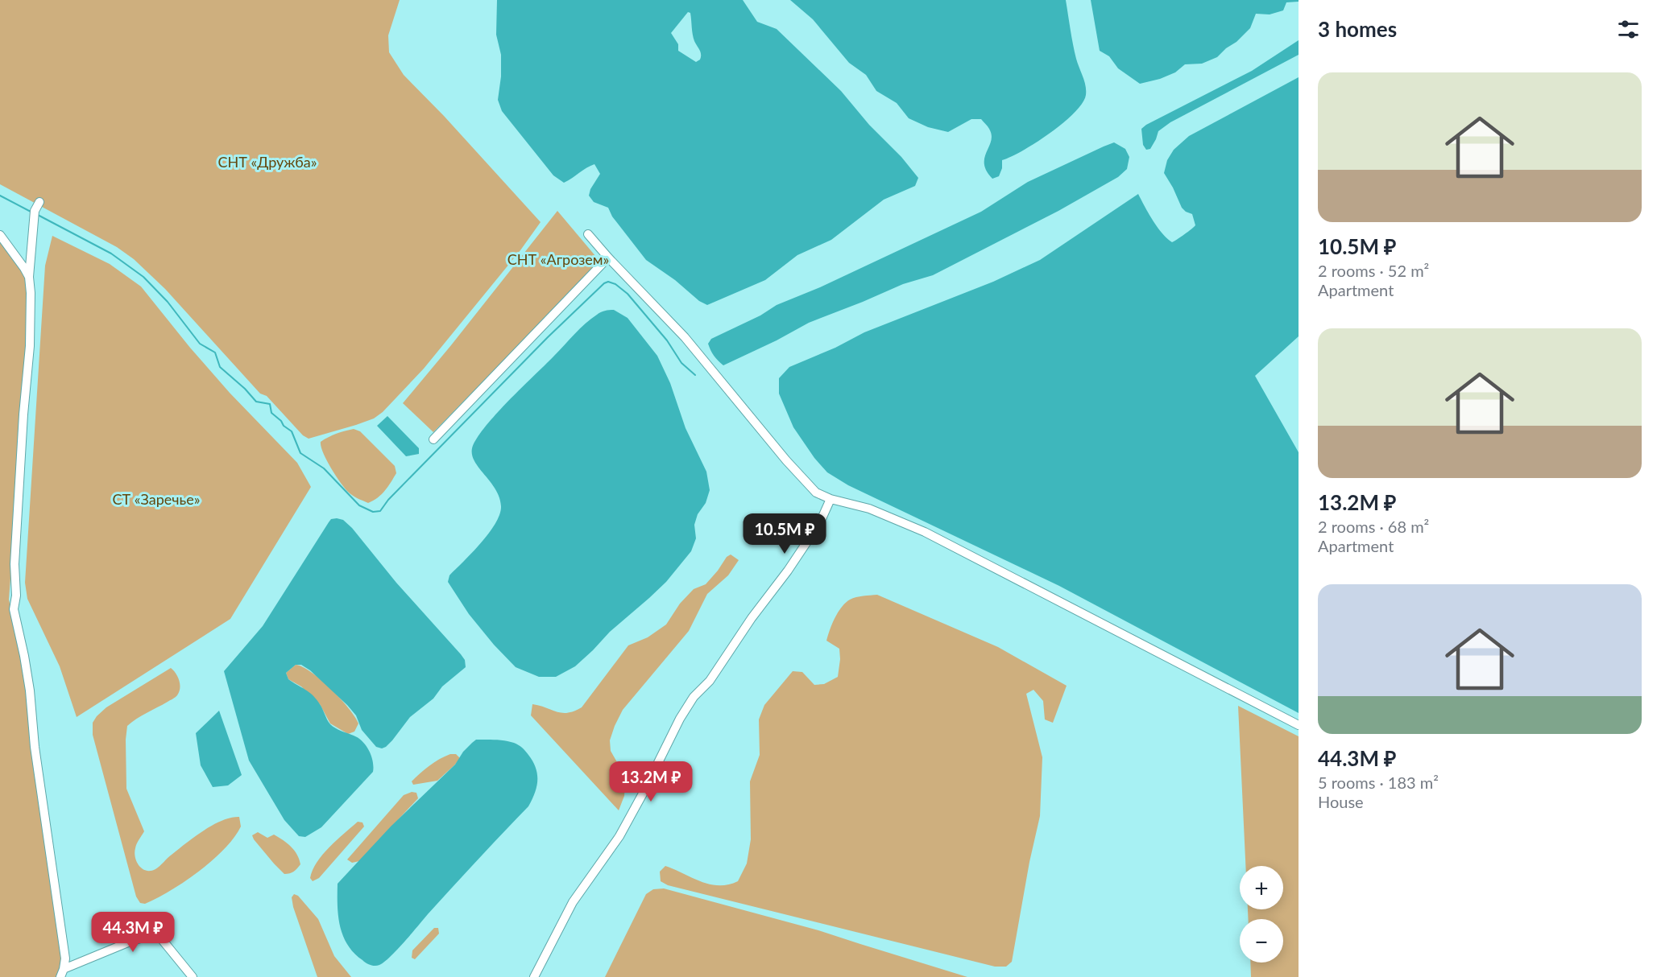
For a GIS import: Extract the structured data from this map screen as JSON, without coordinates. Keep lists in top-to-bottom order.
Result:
{
  "parks": ["СНТ «Дружба»", "СНТ «Агрозем»", "СТ «Заречье»"],
  "page": {
    "heading": "3 homes",
    "list": [
      {
        "name": "10.5M ₽",
        "note": "2 rooms · 52 m² · Apartment"
      },
      {
        "name": "13.2M ₽",
        "note": "2 rooms · 68 m² · Apartment"
      },
      {
        "name": "44.3M ₽",
        "note": "5 rooms · 183 m² · House"
      }
    ],
    "price": ["10.5M ₽", "13.2M ₽", "44.3M ₽"],
    "map_buttons": ["+", "−"]
  }
}
